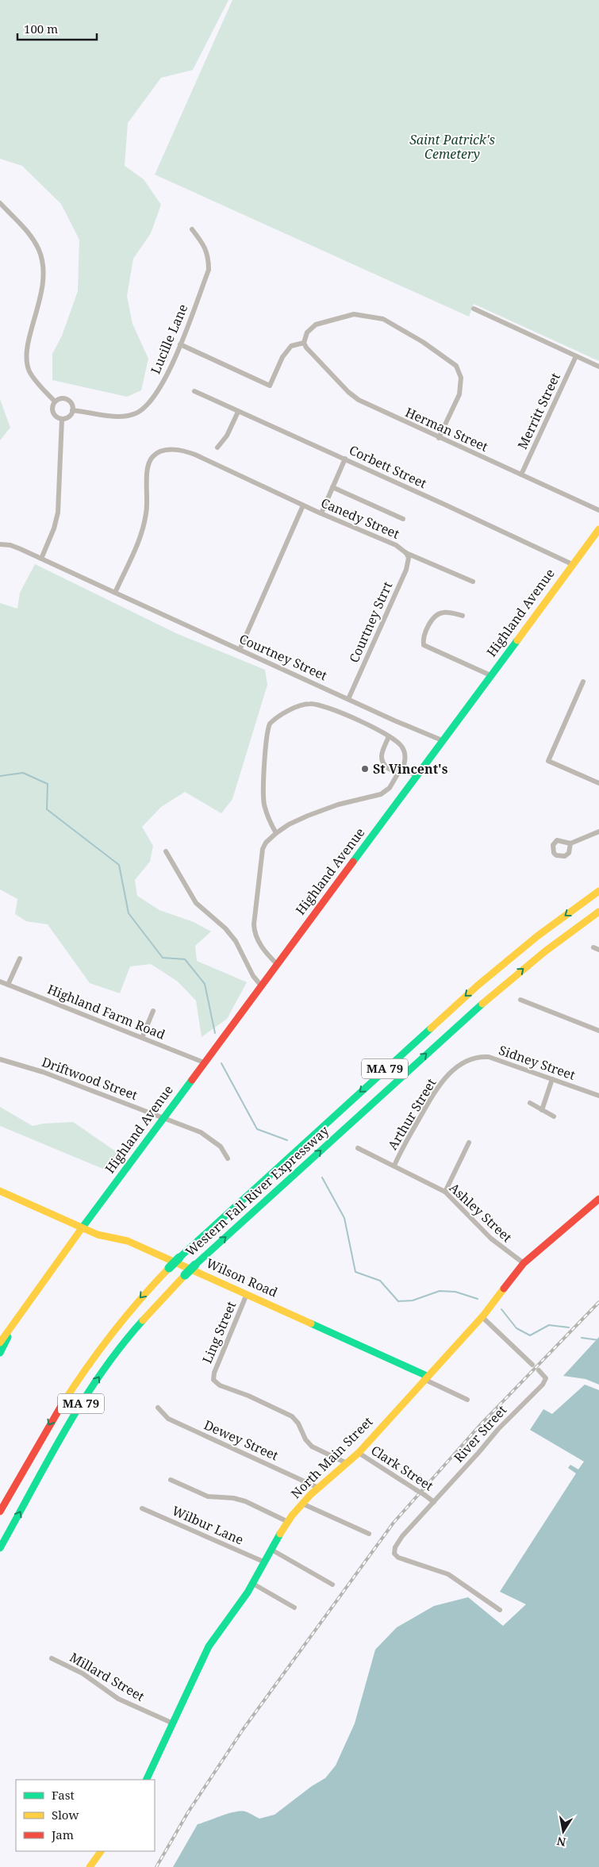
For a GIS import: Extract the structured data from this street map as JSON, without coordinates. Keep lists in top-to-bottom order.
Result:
{
  "streets": {
    "main road": [
      "Highland Avenue",
      "MA 79",
      "Western Fall River Expressway",
      "Wilson Road",
      "North Main Street"
    ],
    "street": [
      "Lucille Lane",
      "Merritt Street",
      "Herman Street",
      "Corbett Street",
      "Canedy Street",
      "Courtney Strrt",
      "Courtney Street",
      "Highland Farm Road",
      "Sidney Street",
      "Driftwood Street",
      "Arthur Street",
      "Ashley Street",
      "Ling Street",
      "River Street",
      "Dewey Street",
      "Clark Street",
      "Wilbur Lane",
      "Millard Street"
    ]
  },
  "crossings": [
    ["Merritt Street", "Herman Street"],
    ["Corbett Street", "Highland Avenue"],
    ["Canedy Street", "Courtney Strrt"],
    ["Highland Avenue", "Courtney Street"],
    ["Highland Avenue", "Highland Farm Road"],
    ["Highland Avenue", "Driftwood Street"],
    ["Highland Avenue", "Wilson Road"],
    ["Courtney Strrt", "Courtney Street"],
    ["Sidney Street", "Arthur Street"],
    ["Arthur Street", "Ashley Street"],
    ["Ashley Street", "North Main Street"],
    ["Wilson Road", "Ling Street"],
    ["Wilson Road", "North Main Street"],
    ["Ling Street", "North Main Street"],
    ["River Street", "Clark Street"],
    ["Dewey Street", "North Main Street"],
    ["North Main Street", "Clark Street"],
    ["North Main Street", "Wilbur Lane"],
    ["North Main Street", "Millard Street"]
  ],
  "parks": ["Saint Patrick's Cemetery"],
  "places": ["St Vincent's"],
  "legend": ["Fast", "Slow", "Jam"],
  "scale_bar": "100 m",
  "north": "bottom"
}
